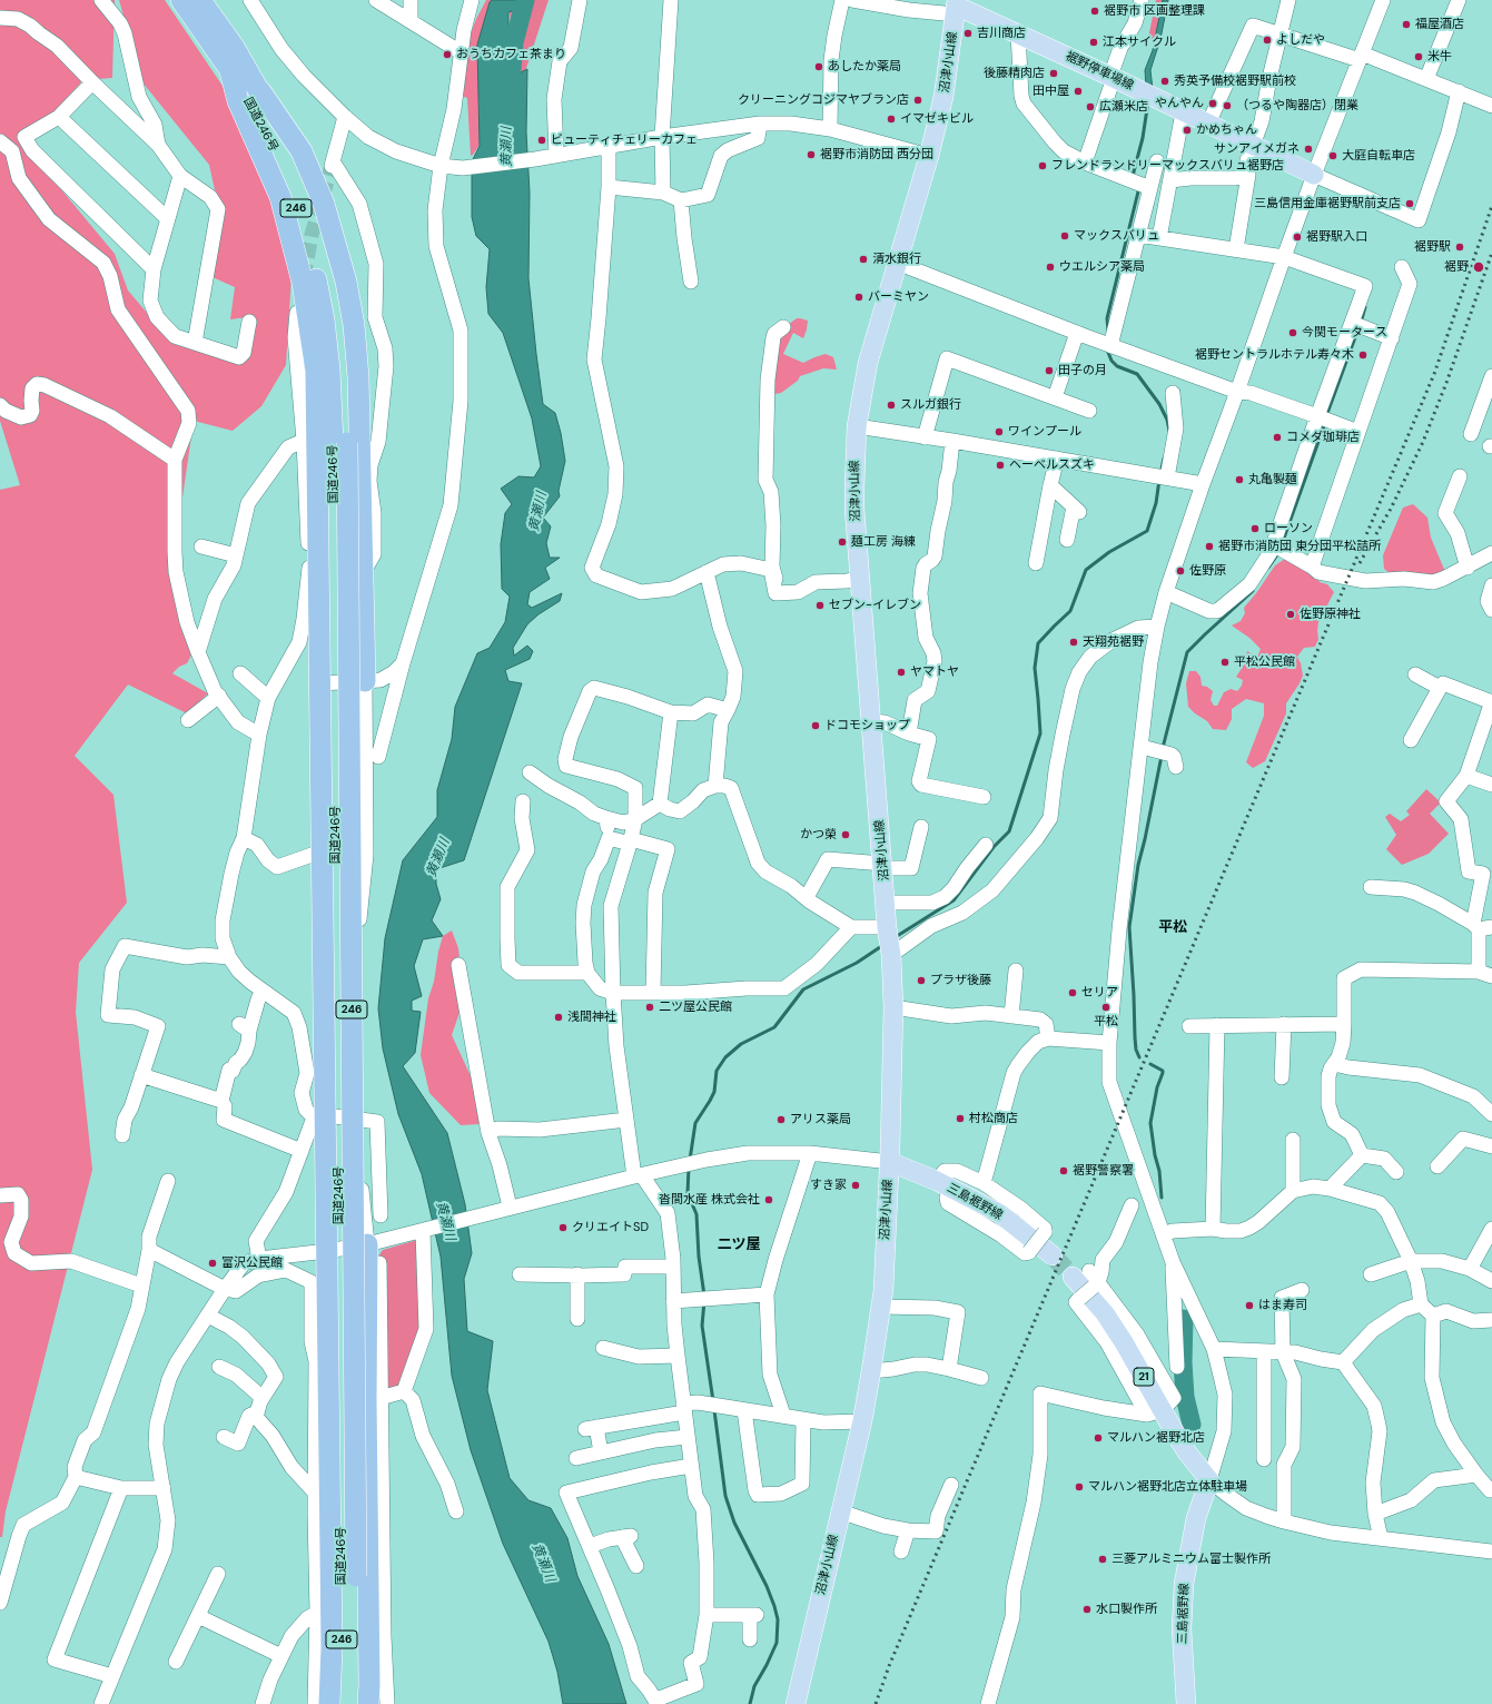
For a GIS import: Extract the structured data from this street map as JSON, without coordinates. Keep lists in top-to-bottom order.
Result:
{
  "streets": {
    "highway": ["国道246号", "246"],
    "main road": [
      "沼津小山線",
      "裾野停車場線",
      "三島裾野線",
      "21"
    ]
  },
  "crossings": [
    ["沼津小山線", "裾野停車場線"],
    ["沼津小山線", "三島裾野線"],
    ["三島裾野線", "21"]
  ],
  "districts": ["平松", "二ツ屋"],
  "water": ["黄瀬川"],
  "places": [
    "裾野市 区画整理課",
    "福屋酒店",
    "吉川商店",
    "よしだや",
    "江本サイクル",
    "おうちカフェ茶まり",
    "米牛",
    "あしたか薬局",
    "後藤精肉店",
    "秀英予備校裾野駅前校",
    "田中屋",
    "クリーニングコジマヤブラン店",
    "やんやん",
    "（つるや陶器店）閉業",
    "広瀬米店",
    "イマゼキビル",
    "かめちゃん",
    "ビューティチェリーカフェ",
    "サンアイメガネ",
    "裾野市消防団 西分団",
    "大庭自転車店",
    "フレンドランドリーマックスバリュ裾野店",
    "三島信用金庫裾野駅前支店",
    "マックスバリュ",
    "裾野駅入口",
    "裾野駅",
    "清水銀行",
    "ウエルシア薬局",
    "裾野",
    "バーミヤン",
    "今関モータース",
    "裾野セントラルホテル寿々木",
    "田子の月",
    "スルガ銀行",
    "ワインプール",
    "コメダ珈琲店",
    "ヘーベルスズキ",
    "丸亀製麺",
    "ローソン",
    "麺工房 海練",
    "裾野市消防団 東分団平松詰所",
    "佐野原",
    "セブン-イレブン",
    "佐野原神社",
    "天翔苑裾野",
    "平松公民館",
    "ヤマトヤ",
    "ドコモショップ",
    "かつ榮",
    "プラザ後藤",
    "セリア",
    "二ツ屋公民館",
    "平松",
    "浅間神社",
    "村松商店",
    "アリス薬局",
    "裾野警察署",
    "すき家",
    "沓間水産 株式会社",
    "クリエイトSD",
    "富沢公民館",
    "はま寿司",
    "マルハン裾野北店",
    "マルハン裾野北店立体駐車場",
    "三菱アルミニウム富士製作所",
    "水口製作所"
  ]
}
